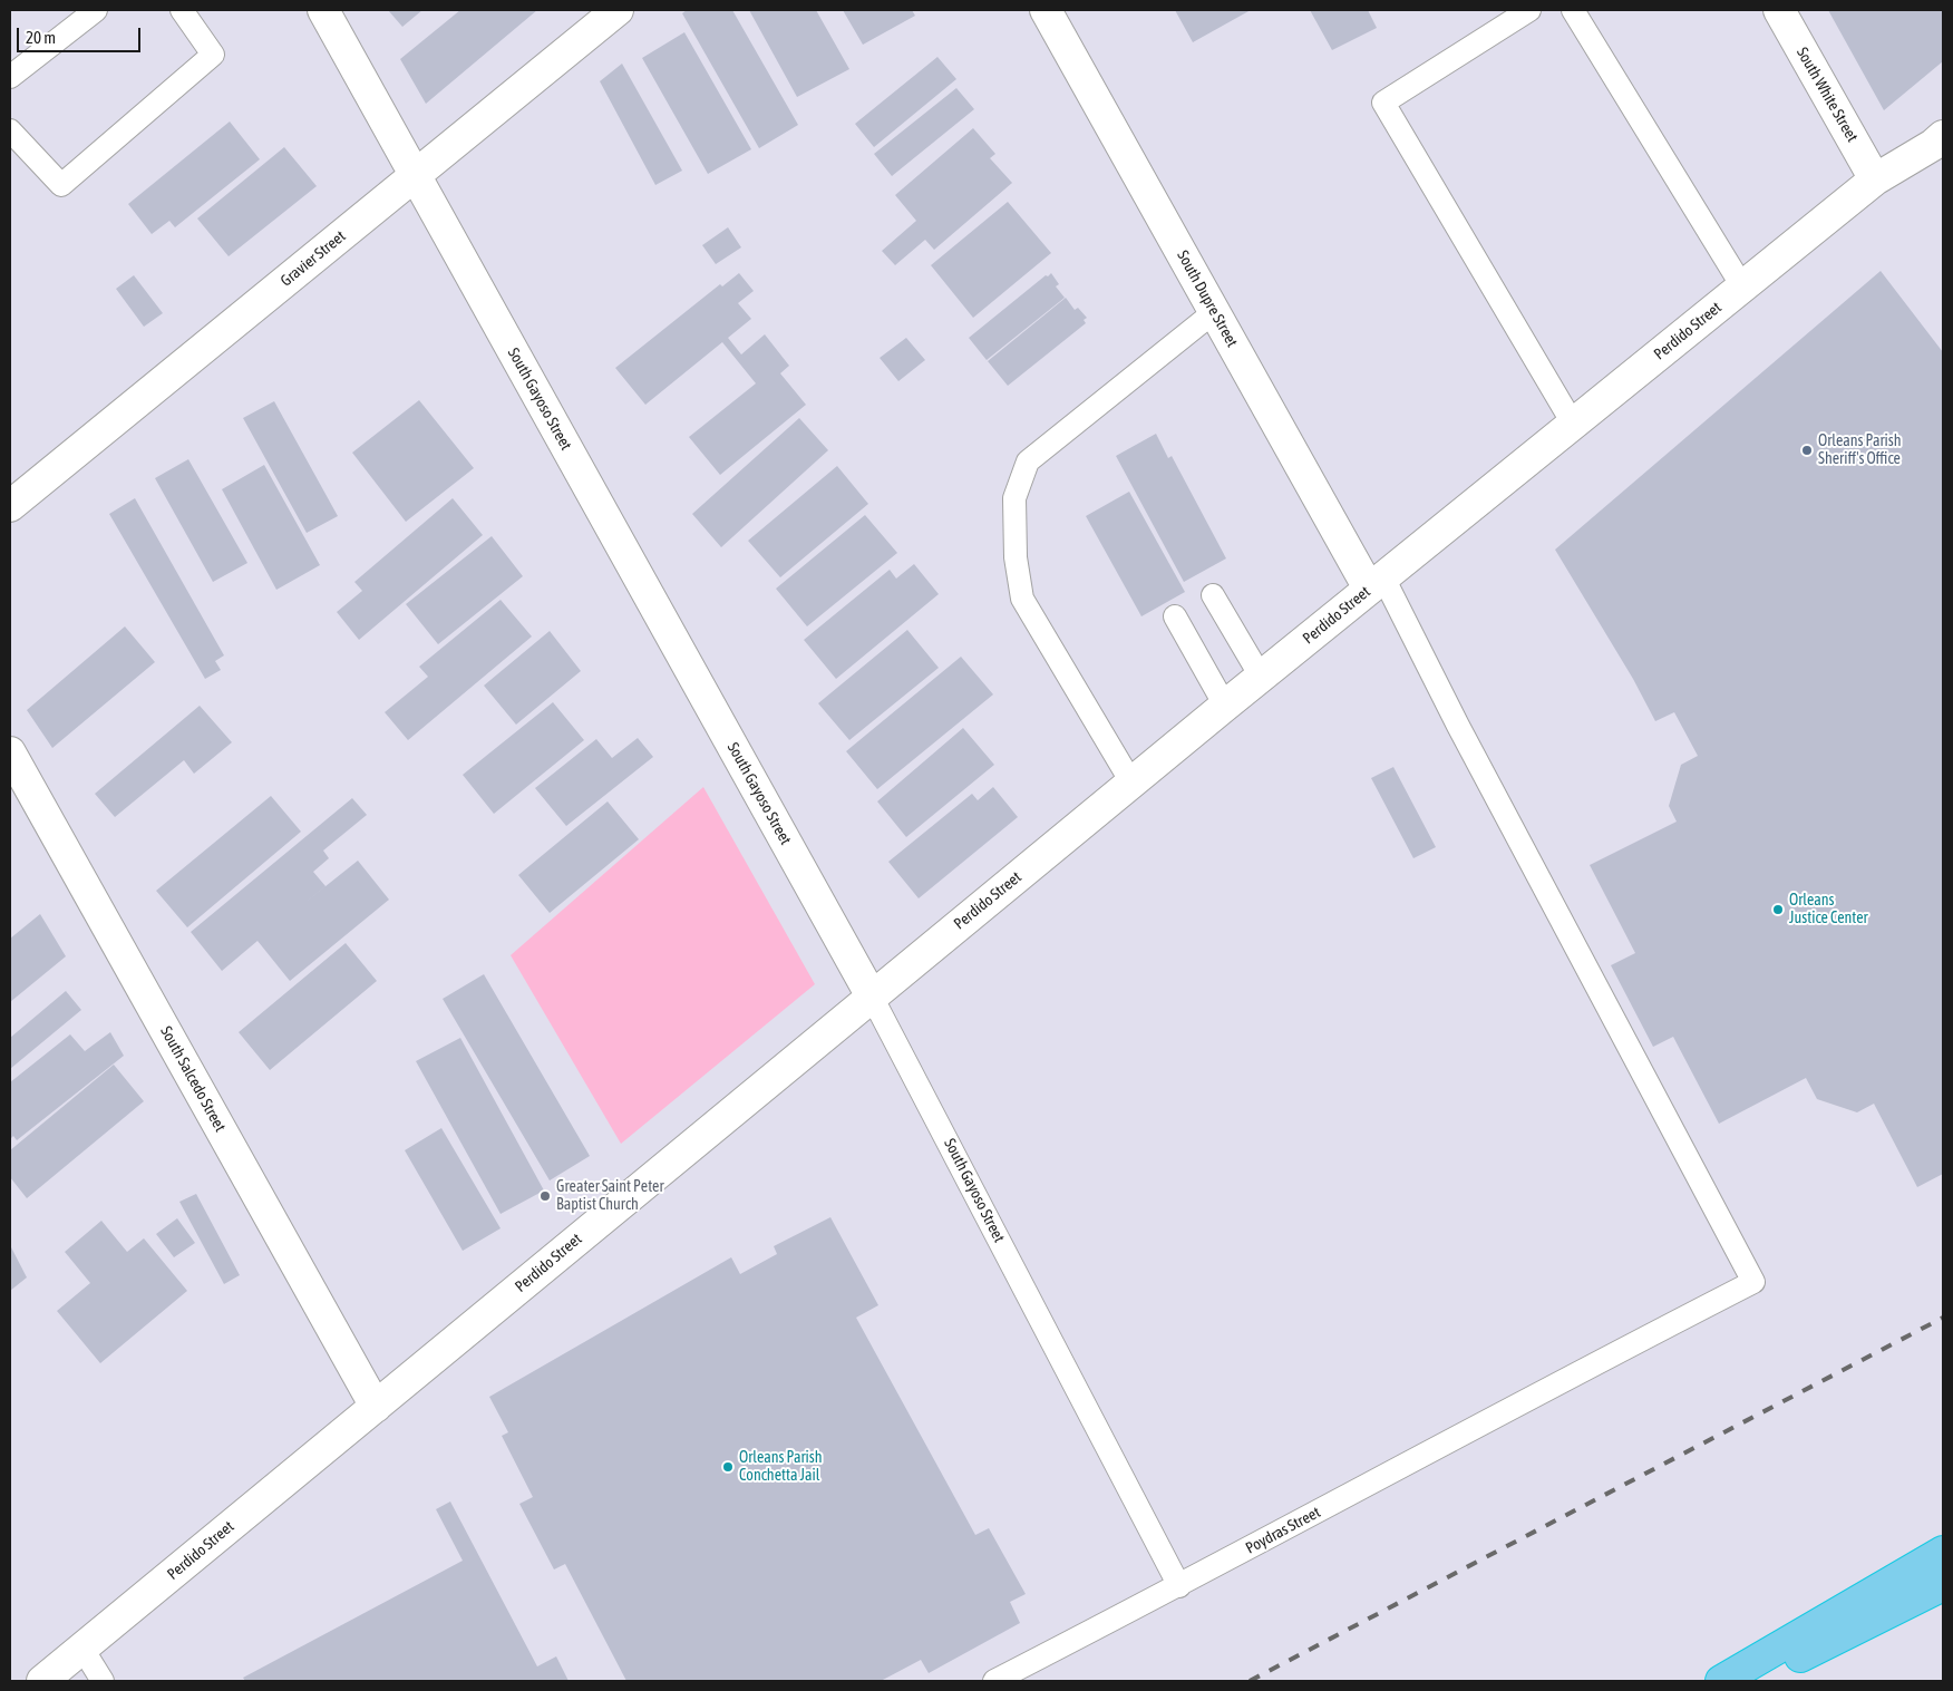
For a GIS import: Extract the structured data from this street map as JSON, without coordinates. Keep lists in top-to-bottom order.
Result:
{
  "streets": {
    "street": [
      "South White Street",
      "Gravier Street",
      "South Dupre Street",
      "Perdido Street",
      "South Gayoso Street",
      "South Salcedo Street"
    ],
    "lane": ["Poydras Street"]
  },
  "crossings": [
    ["South White Street", "Perdido Street"],
    ["Gravier Street", "South Gayoso Street"],
    ["South Dupre Street", "Perdido Street"],
    ["South Dupre Street", "Poydras Street"],
    ["Perdido Street", "South Gayoso Street"],
    ["Perdido Street", "South Salcedo Street"],
    ["Perdido Street", "Poydras Street"],
    ["South Gayoso Street", "Poydras Street"]
  ],
  "places": [
    "Orleans Parish Sheriff's Office",
    "Orleans Justice Center",
    "Greater Saint Peter Baptist Church",
    "Orleans Parish Conchetta Jail"
  ],
  "scale_bar": "20 m"
}
